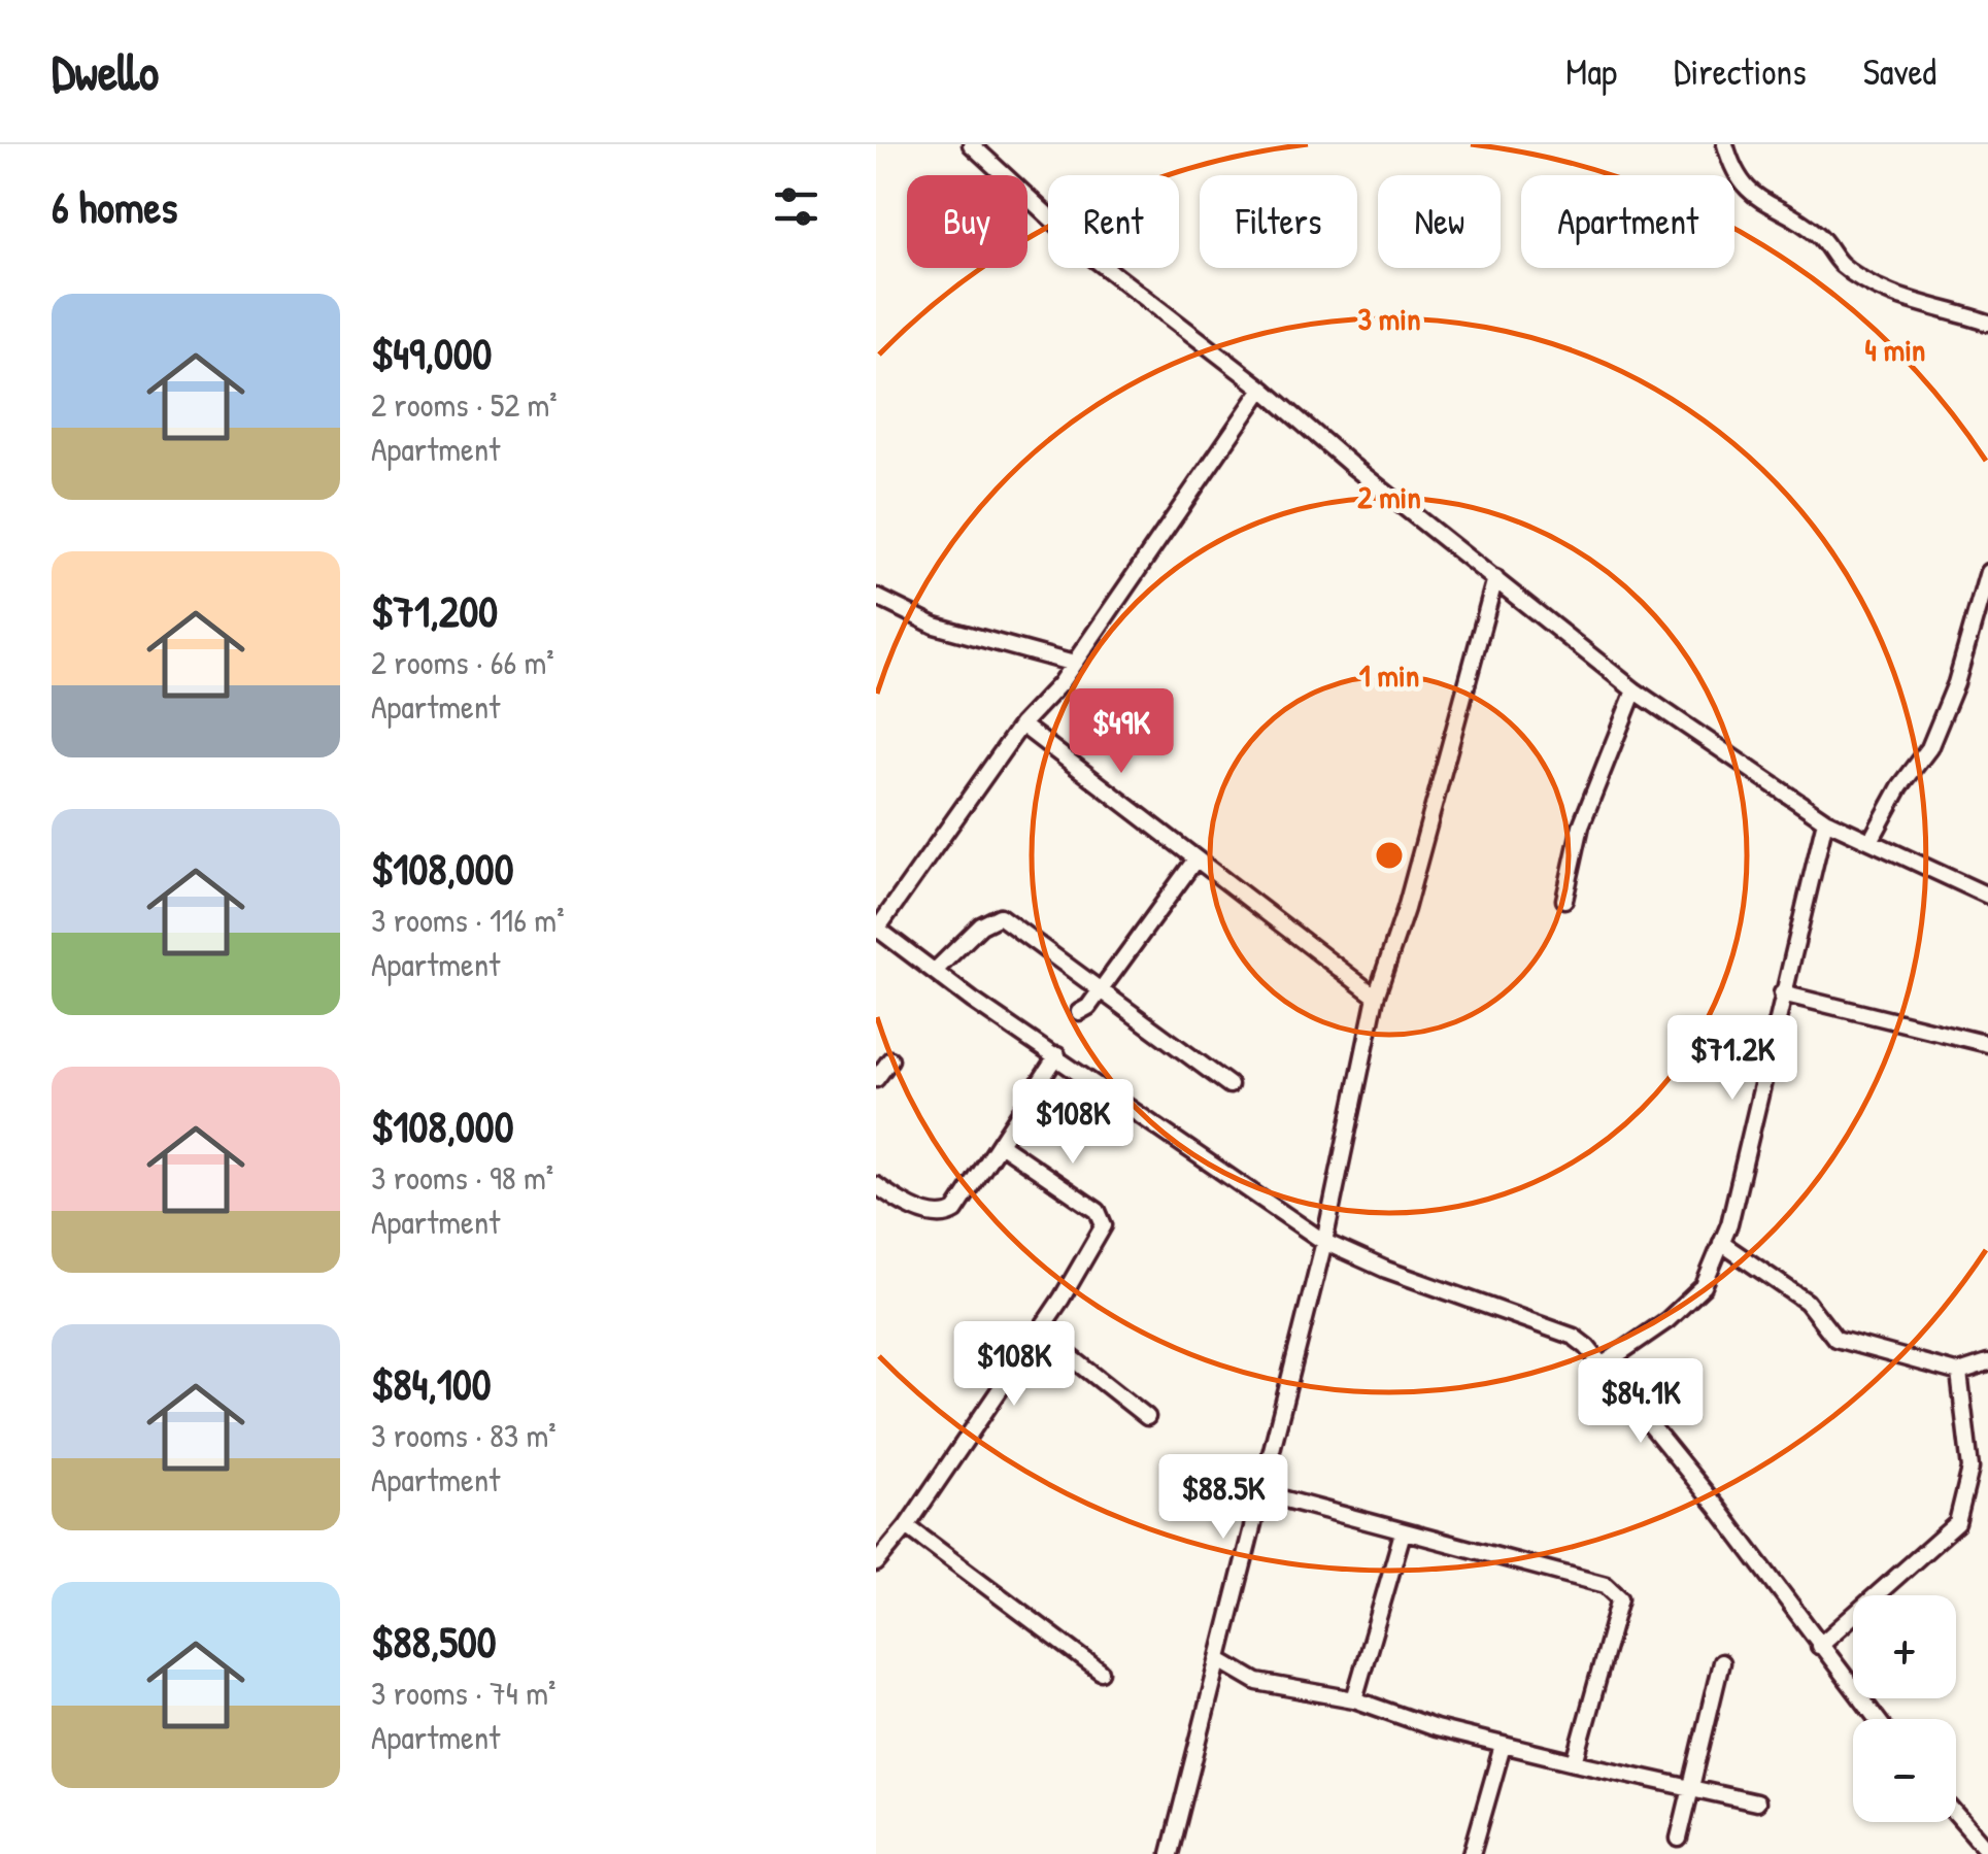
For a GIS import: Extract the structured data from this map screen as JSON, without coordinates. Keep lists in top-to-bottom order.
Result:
{
  "page": {
    "header": "Dwello",
    "nav": ["Map", "Directions", "Saved"],
    "heading": "6 homes",
    "chip": [
      "Buy",
      "Rent",
      "Filters",
      "New",
      "Apartment"
    ],
    "list": [
      {
        "name": "$49,000",
        "note": "2 rooms · 52 m² · Apartment"
      },
      {
        "name": "$71,200",
        "note": "2 rooms · 66 m² · Apartment"
      },
      {
        "name": "$108,000",
        "note": "3 rooms · 116 m² · Apartment"
      },
      {
        "name": "$108,000",
        "note": "3 rooms · 98 m² · Apartment"
      },
      {
        "name": "$84,100",
        "note": "3 rooms · 83 m² · Apartment"
      },
      {
        "name": "$88,500",
        "note": "3 rooms · 74 m² · Apartment"
      }
    ],
    "price": [
      "$49K",
      "$71.2K",
      "$108K",
      "$108K",
      "$84.1K",
      "$88.5K"
    ],
    "map_buttons": ["+", "−"]
  },
  "rings": [
    "3 min",
    "4 min",
    "2 min",
    "1 min"
  ]
}
